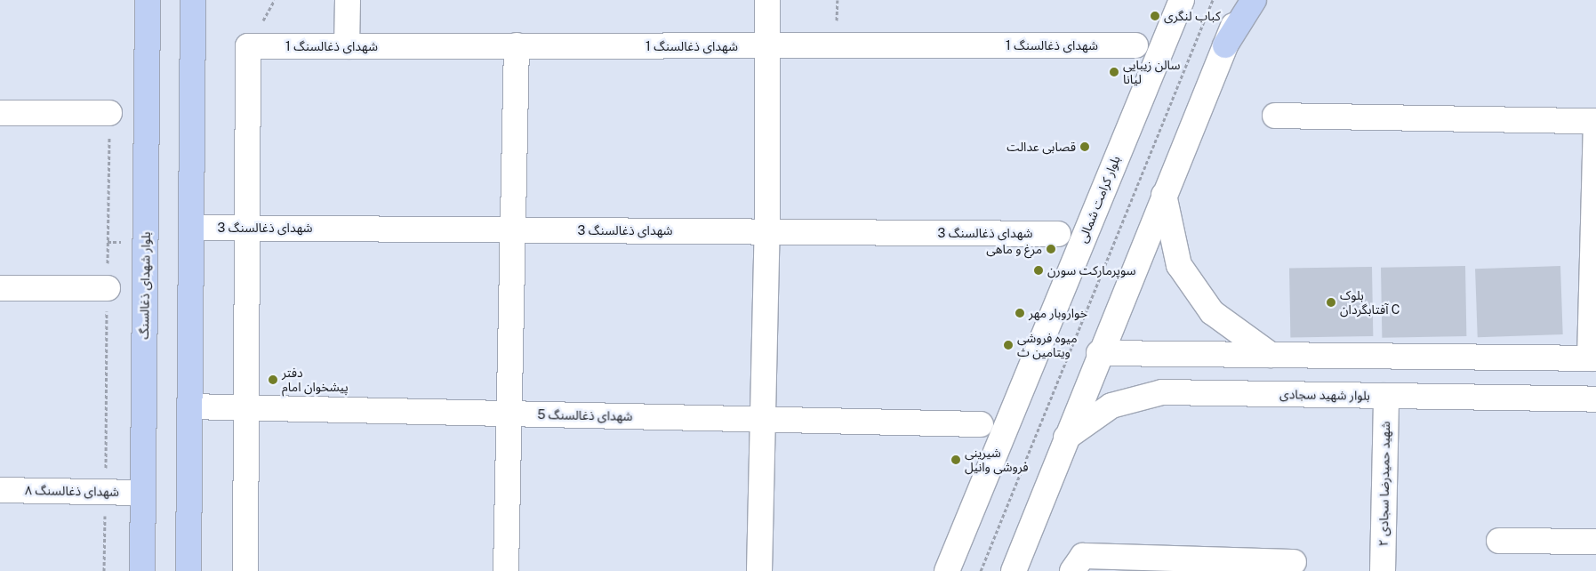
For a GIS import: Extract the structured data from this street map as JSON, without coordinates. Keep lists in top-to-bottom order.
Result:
{
  "streets": {
    "main road": ["بلوار شهدای ذغالسنگ"],
    "street": [
      "شهدای ذغالسنگ 1",
      "بلوار کرامت شمالی",
      "شهدای ذغالسنگ 3",
      "بلوار شهید سجادی",
      "شهدای ذغالسنگ 5",
      "شهید حمیدرضا سجادی ۲",
      "شهدای ذغالسنگ ۸"
    ]
  },
  "crossings": [
    ["شهدای ذغالسنگ 1", "شهدای ذغالسنگ 3"],
    ["بلوار شهدای ذغالسنگ", "شهدای ذغالسنگ ۸"],
    ["بلوار شهید سجادی", "شهید حمیدرضا سجادی ۲"]
  ],
  "places": [
    "کباب لنگری",
    "سالن زیبایی لیانا",
    "قصابی عدالت",
    "مرغ و ماهی",
    "سوپرمارکت سورن",
    "بلوک آفتابگردان C",
    "خواروبار مهر",
    "میوه فروشی ویتامین ث",
    "دفتر پیشخوان امام",
    "شیرینی فروشی وانیل"
  ]
}
